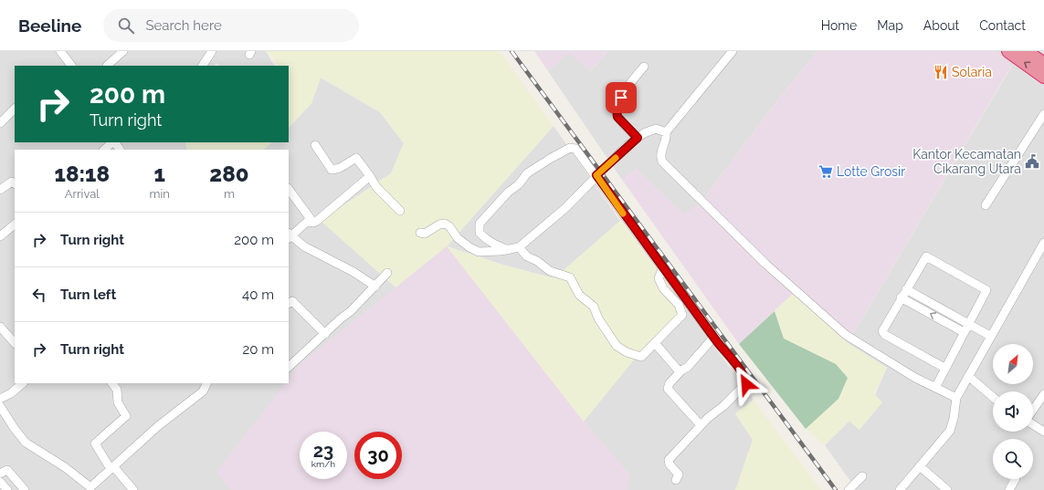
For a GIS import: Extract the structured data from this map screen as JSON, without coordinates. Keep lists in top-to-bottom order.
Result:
{
  "places": {
    "restaurant": ["Solaria"],
    "public building": ["Kantor Kecamatan Cikarang Utara"],
    "supermarket": ["Lotte Grosir"]
  },
  "north": "top right",
  "page": {
    "header": "Beeline",
    "search": "Search here",
    "nav": [
      "Home",
      "Map",
      "About",
      "Contact"
    ],
    "turn": ["200 m", "Turn right"],
    "eta": [
      "18:18",
      "Arrival",
      "1",
      "min",
      "280",
      "m"
    ],
    "list": [
      {
        "name": "Turn right",
        "value": "200 m"
      },
      {
        "name": "Turn left",
        "value": "40 m"
      },
      {
        "name": "Turn right",
        "value": "20 m"
      }
    ],
    "speed": "23 km/h",
    "limit": "30"
  }
}
